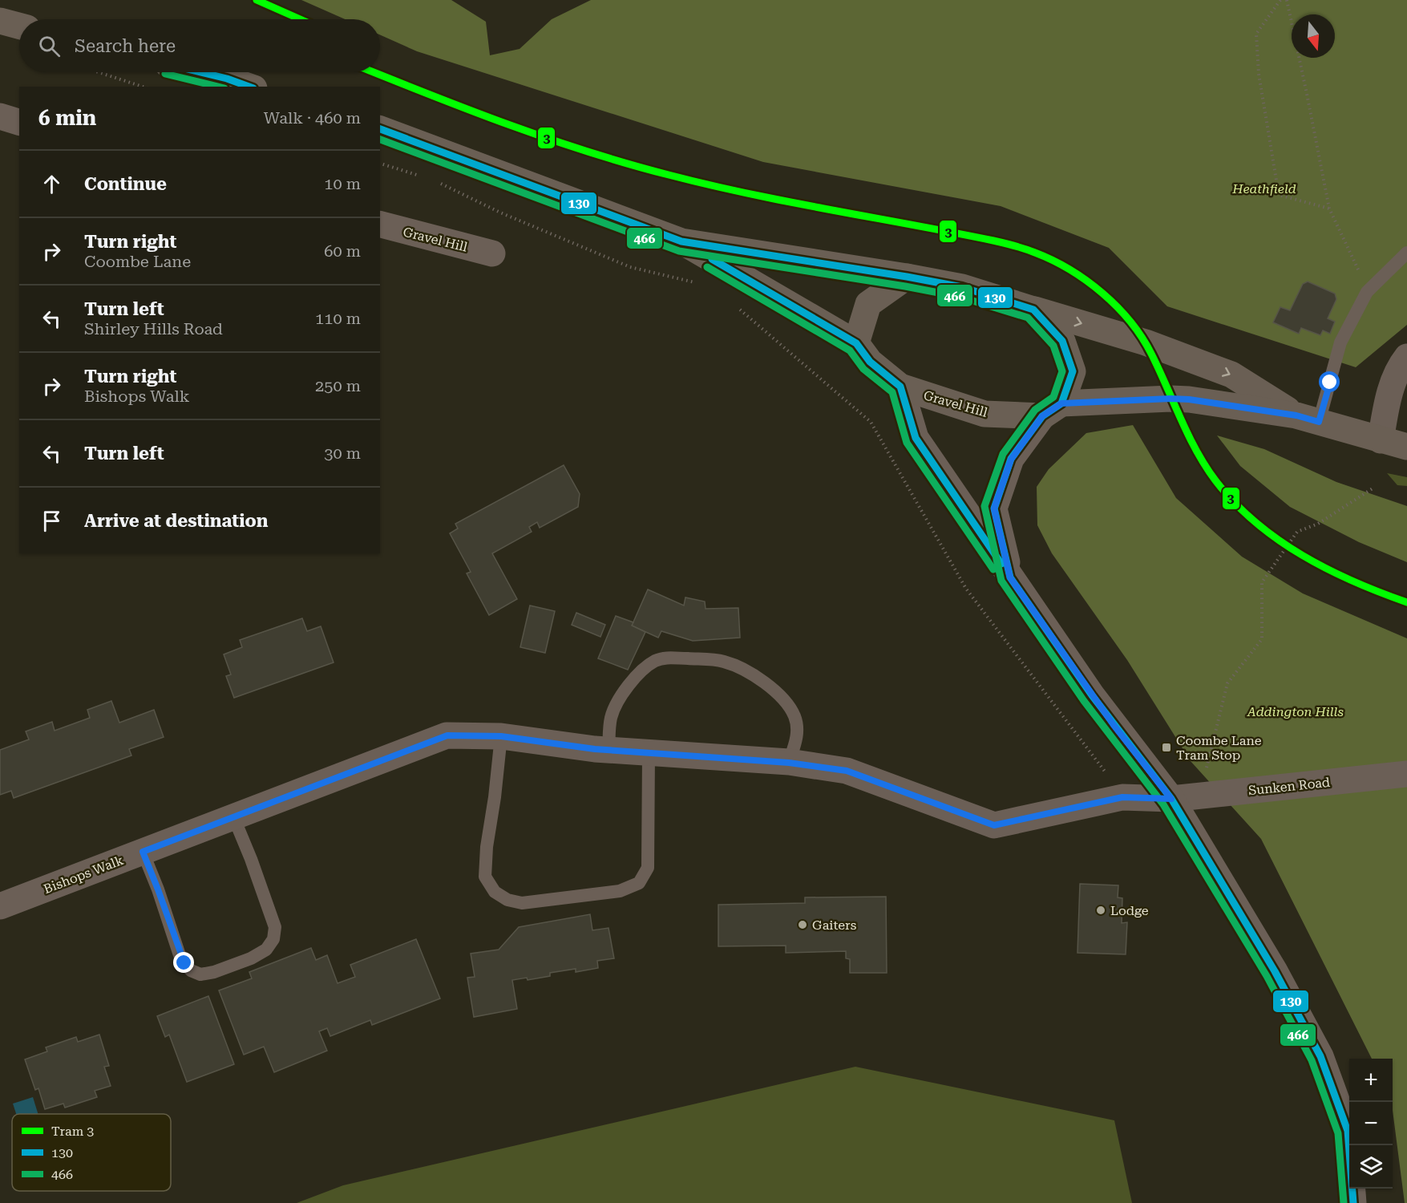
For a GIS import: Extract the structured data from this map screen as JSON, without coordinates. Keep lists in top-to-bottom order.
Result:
{
  "streets": {
    "main road": ["Gravel Hill"],
    "street": ["Sunken Road", "Bishops Walk"]
  },
  "crossings": [
    ["Sunken Road", "Bishops Walk"]
  ],
  "parks": ["Heathfield", "Addington Hills"],
  "places": {
    "transit": ["Coombe Lane Tram Stop"],
    "other": ["Lodge", "Gaiters"]
  },
  "lines": ["tram line 3", "transit line 130", "transit line 466"],
  "legend": ["Tram 3", "130", "466"],
  "north": "bottom",
  "page": {
    "search": "Search here",
    "heading": ["6 min", "Walk · 460 m"],
    "list": [
      ["Continue", "10 m"],
      ["Turn right", "Coombe Lane", "60 m"],
      ["Turn left", "Shirley Hills Road", "110 m"],
      ["Turn right", "Bishops Walk", "250 m"],
      ["Turn left", "30 m"],
      "Arrive at destination"
    ],
    "map_buttons": ["+", "−"]
  }
}
